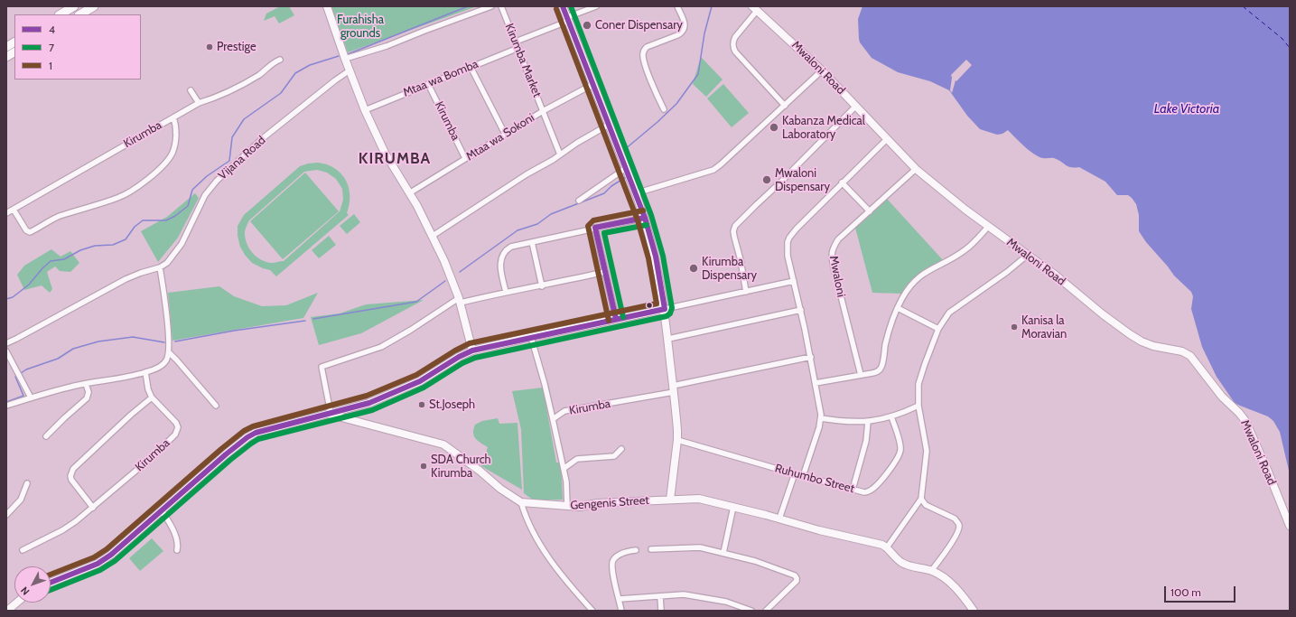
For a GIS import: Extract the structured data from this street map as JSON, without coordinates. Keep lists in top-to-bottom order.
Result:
{
  "streets": {
    "street": [
      "Kirumba Market",
      "Mwaloni Road",
      "Mtaa wa Bomba",
      "Kirumba",
      "Mtaa wa Sokoni",
      "Vijana Road",
      "Mwaloni",
      "Ruhumbo Street",
      "Gengenis Street"
    ]
  },
  "crossings": [
    ["Kirumba Market", "Mtaa wa Bomba"],
    ["Kirumba Market", "Mtaa wa Sokoni"],
    ["Mwaloni Road", "Mwaloni"],
    ["Mtaa wa Bomba", "Kirumba"],
    ["Kirumba", "Mtaa wa Sokoni"]
  ],
  "districts": ["KIRUMBA"],
  "water": ["Lake Victoria"],
  "parks": ["Furahisha grounds"],
  "places": [
    "Coner Dispensary",
    "Prestige",
    "Kabanza Medical Laboratory",
    "Mwaloni Dispensary",
    "Kirumba Dispensary",
    "Kanisa la Moravian",
    "St.Joseph",
    "SDA Church Kirumba"
  ],
  "lines": ["transit line 4", "transit line 7", "transit line 1"],
  "legend": ["4", "7", "1"],
  "scale_bar": "100 m",
  "north": "bottom left"
}
